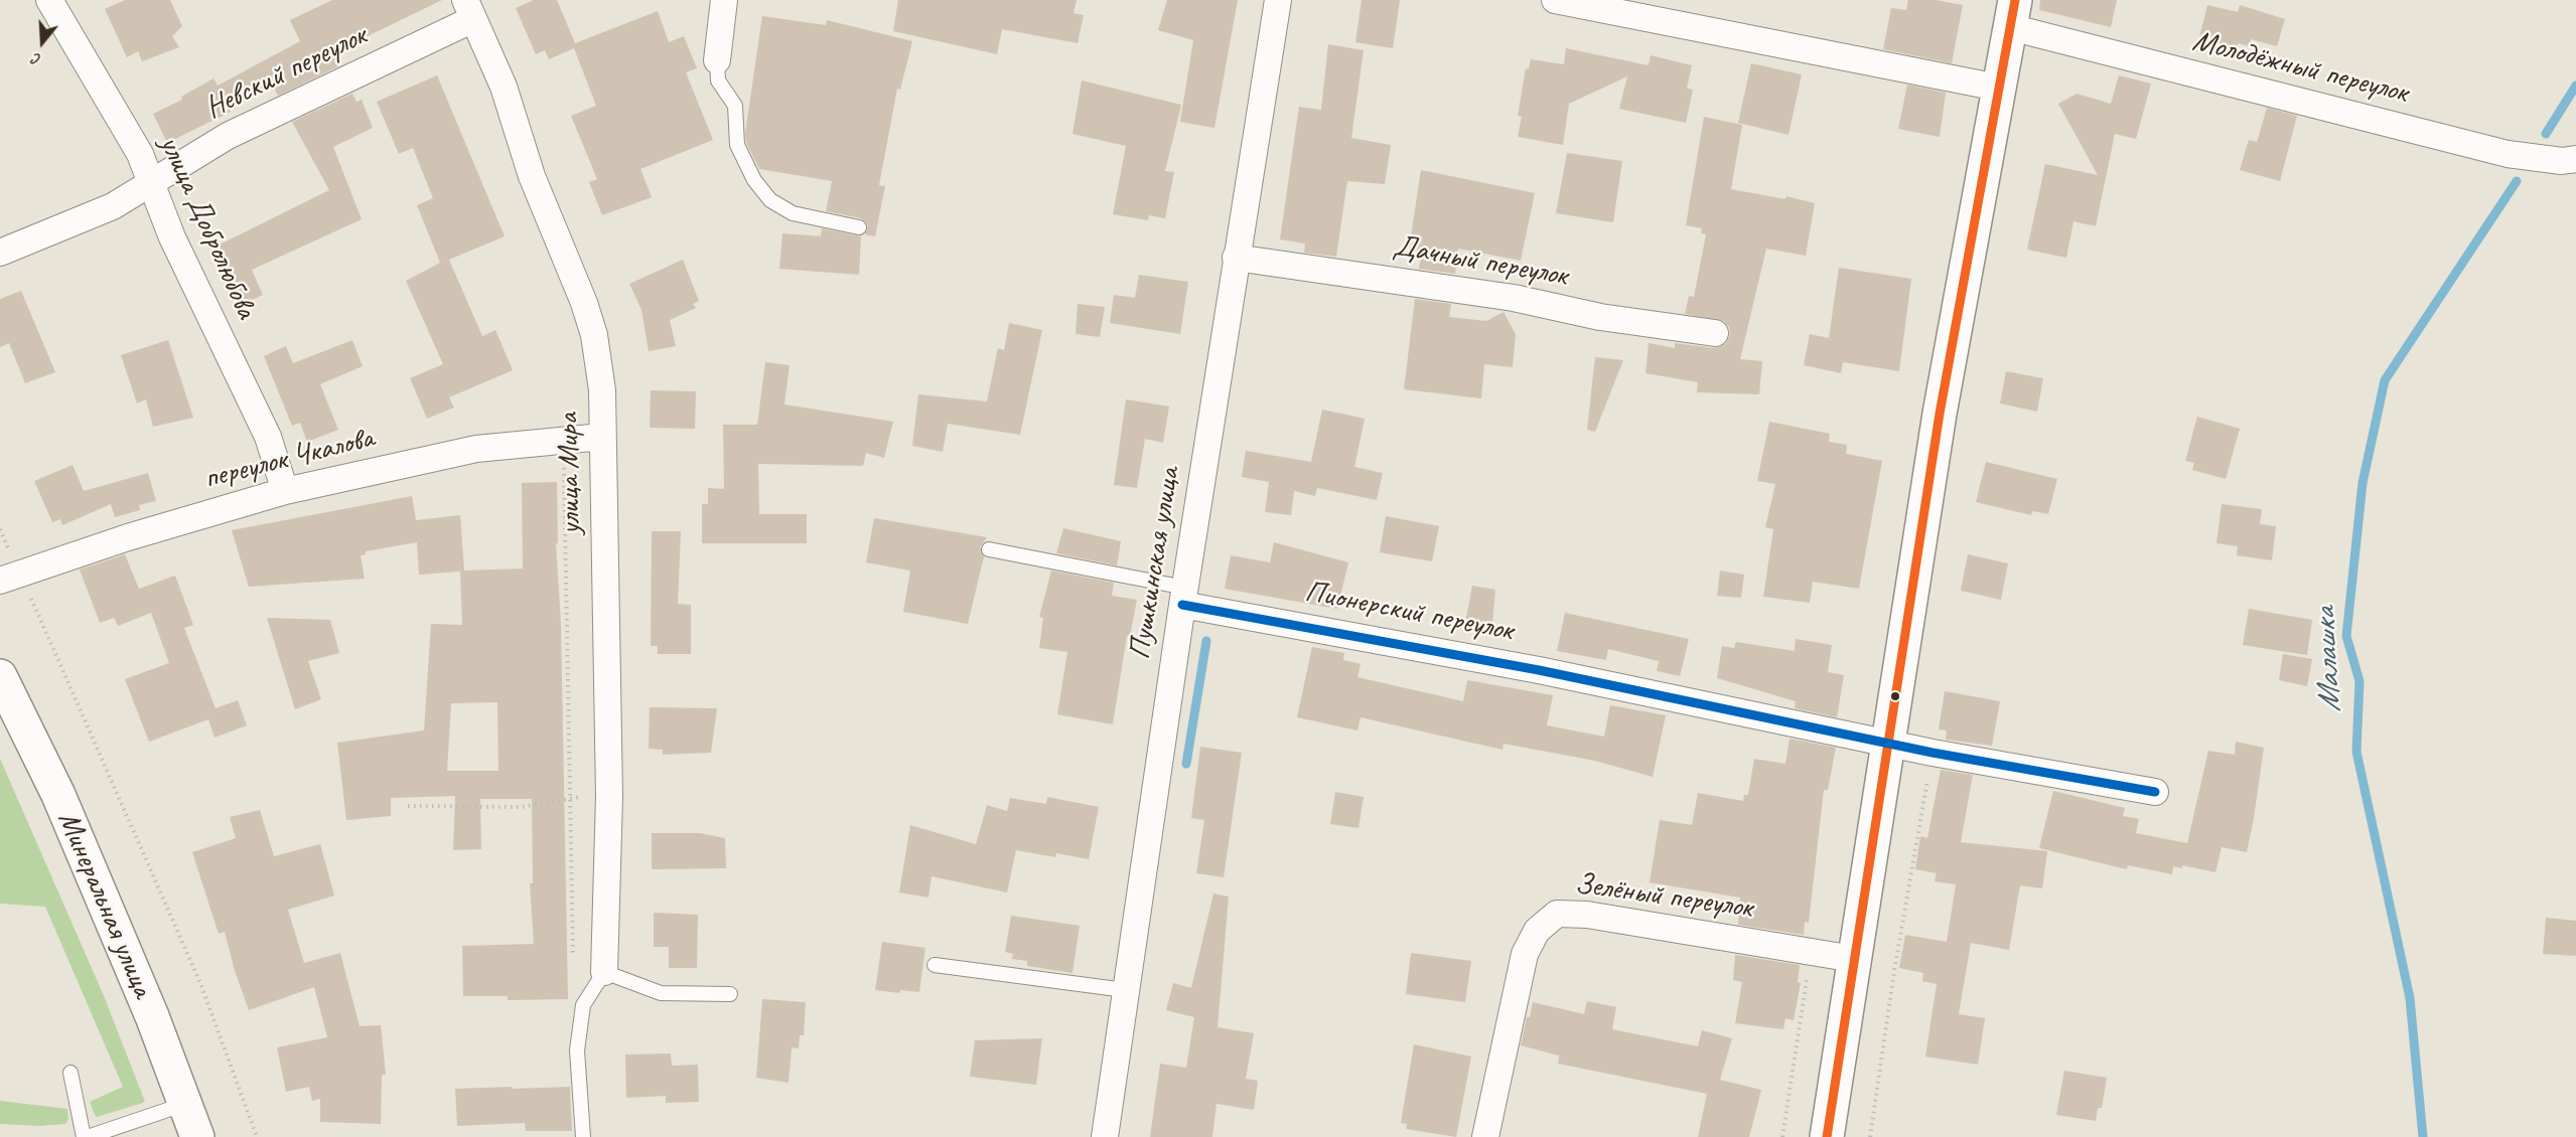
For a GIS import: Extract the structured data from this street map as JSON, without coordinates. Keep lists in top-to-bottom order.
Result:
{
  "streets": {
    "main road": ["Минеральная улица"],
    "street": [
      "Молодёжный переулок",
      "Невский переулок",
      "улица Добролюбова",
      "Дачный переулок",
      "переулок Чкалова",
      "улица Мира",
      "Пушкинская улица",
      "Пионерский переулок",
      "Зелёный переулок"
    ]
  },
  "crossings": [
    ["Невский переулок", "улица Добролюбова"],
    ["Невский переулок", "улица Мира"],
    ["улица Добролюбова", "переулок Чкалова"],
    ["Дачный переулок", "Пушкинская улица"],
    ["переулок Чкалова", "улица Мира"],
    ["Пушкинская улица", "Пионерский переулок"]
  ],
  "water": ["Малашка"],
  "north": "bottom"
}
